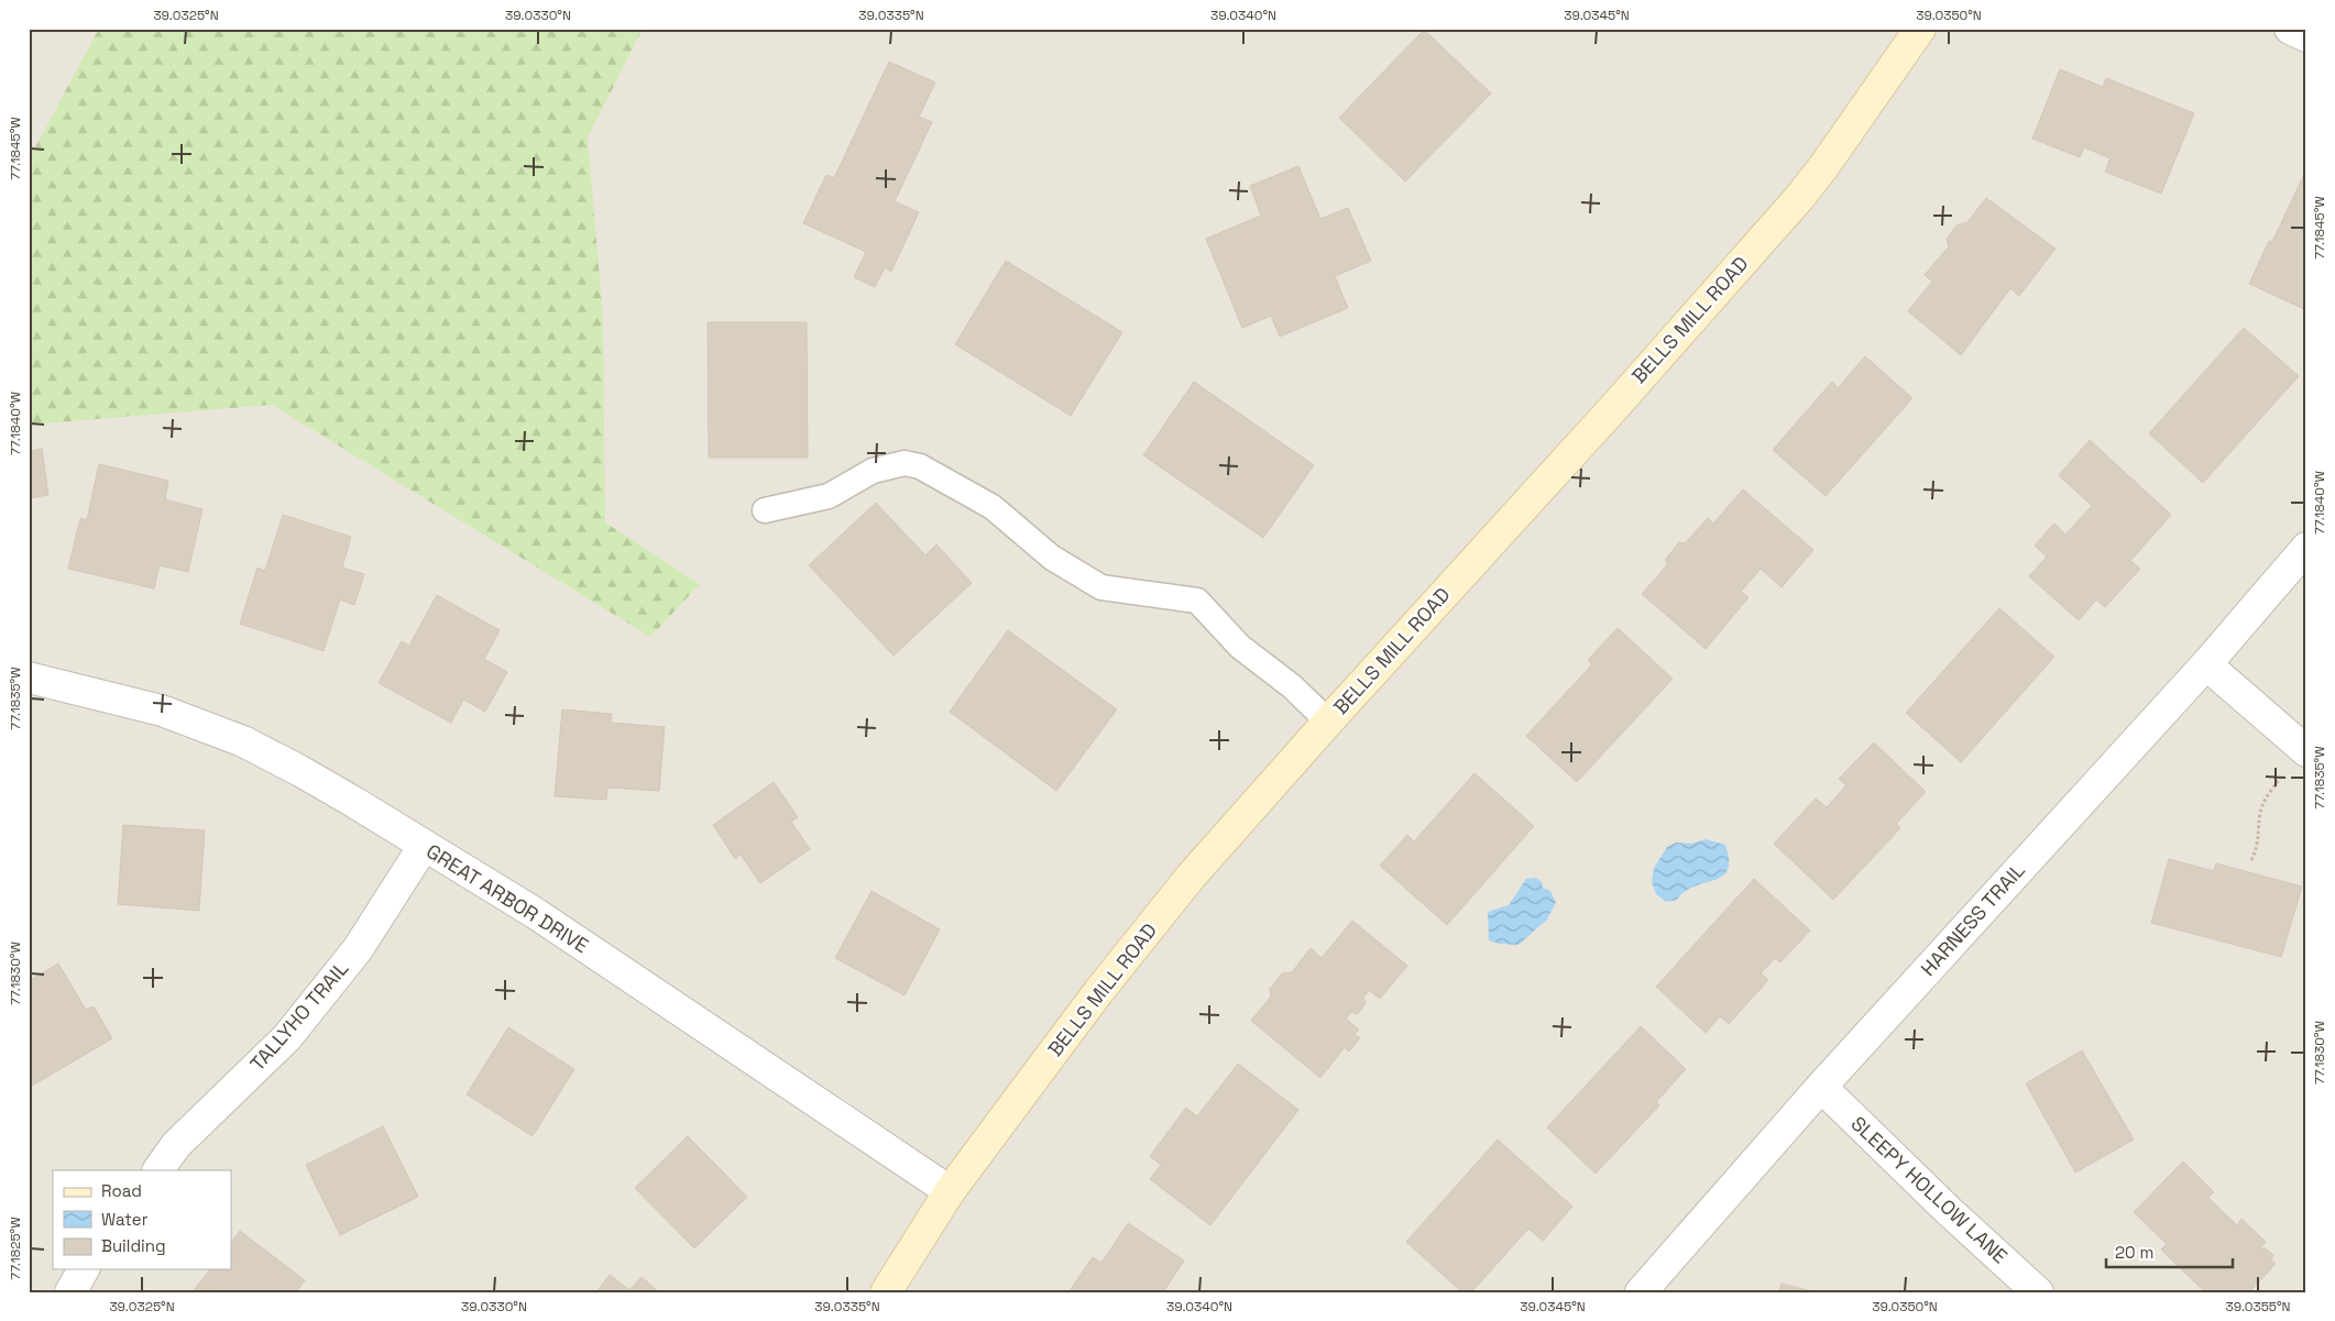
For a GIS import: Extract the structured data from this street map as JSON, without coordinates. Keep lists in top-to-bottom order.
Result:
{
  "streets": {
    "street": [
      "BELLS MILL ROAD",
      "GREAT ARBOR DRIVE",
      "HARNESS TRAIL",
      "TALLYHO TRAIL",
      "SLEEPY HOLLOW LANE"
    ]
  },
  "crossings": [
    ["BELLS MILL ROAD", "GREAT ARBOR DRIVE"],
    ["GREAT ARBOR DRIVE", "TALLYHO TRAIL"],
    ["HARNESS TRAIL", "SLEEPY HOLLOW LANE"]
  ],
  "legend": ["Road", "Water", "Building"],
  "scale_bar": "20 m",
  "coordinates": [
    "39.0325°N",
    "39.0330°N",
    "39.0335°N",
    "39.0340°N",
    "39.0345°N",
    "39.0350°N",
    "77.1845°W",
    "77.1840°W",
    "77.1835°W",
    "77.1830°W",
    "77.1825°W",
    "39.0355°N"
  ]
}
